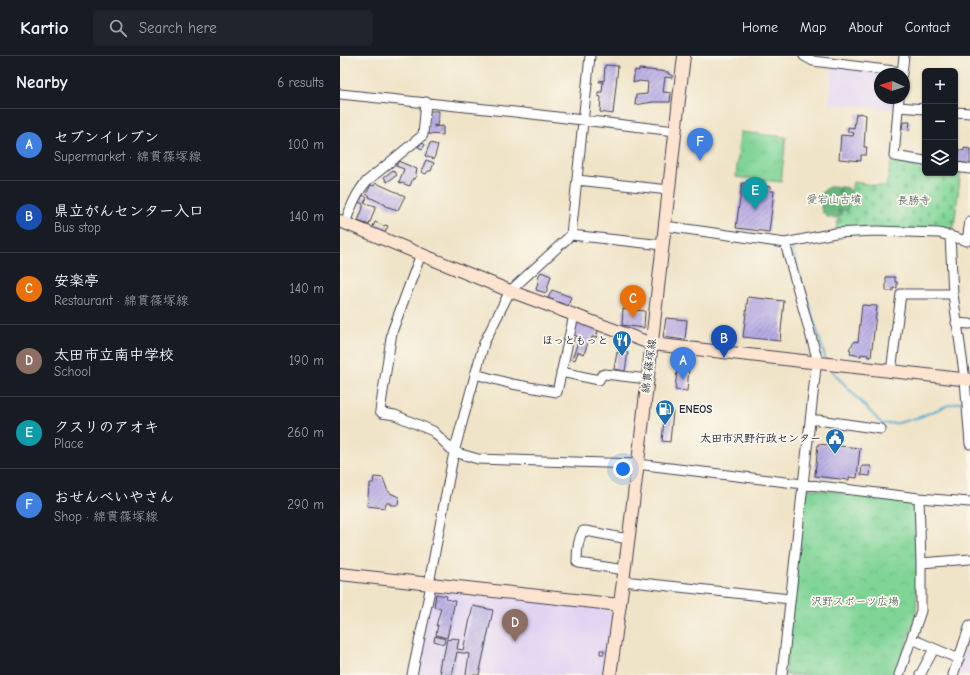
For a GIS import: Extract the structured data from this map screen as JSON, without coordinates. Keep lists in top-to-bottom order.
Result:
{
  "streets": {
    "street": ["綿貫篠塚線"]
  },
  "parks": ["愛宕山古墳", "長勝寺", "沢野スポーツ広場"],
  "places": {
    "restaurant": ["ほっともっと"],
    "fuel station": ["ENEOS"],
    "public building": ["太田市沢野行政センター"]
  },
  "north": "left",
  "page": {
    "header": "Kartio",
    "search": "Search here",
    "nav": [
      "Home",
      "Map",
      "About",
      "Contact"
    ],
    "heading": ["Nearby", "6 results"],
    "map_buttons": ["+", "−"],
    "list": [
      {
        "mark": "A",
        "name": "セブンイレブン",
        "note": "Supermarket · 綿貫篠塚線",
        "value": "100 m"
      },
      {
        "mark": "B",
        "name": "県立がんセンター入口",
        "note": "Bus stop",
        "value": "140 m"
      },
      {
        "mark": "C",
        "name": "安楽亭",
        "note": "Restaurant · 綿貫篠塚線",
        "value": "140 m"
      },
      {
        "mark": "D",
        "name": "太田市立南中学校",
        "note": "School",
        "value": "190 m"
      },
      {
        "mark": "E",
        "name": "クスリのアオキ",
        "note": "Place",
        "value": "260 m"
      },
      {
        "mark": "F",
        "name": "おせんべいやさん",
        "note": "Shop · 綿貫篠塚線",
        "value": "290 m"
      }
    ],
    "pins": [
      "F",
      "E",
      "C",
      "B",
      "A",
      "D"
    ]
  }
}
